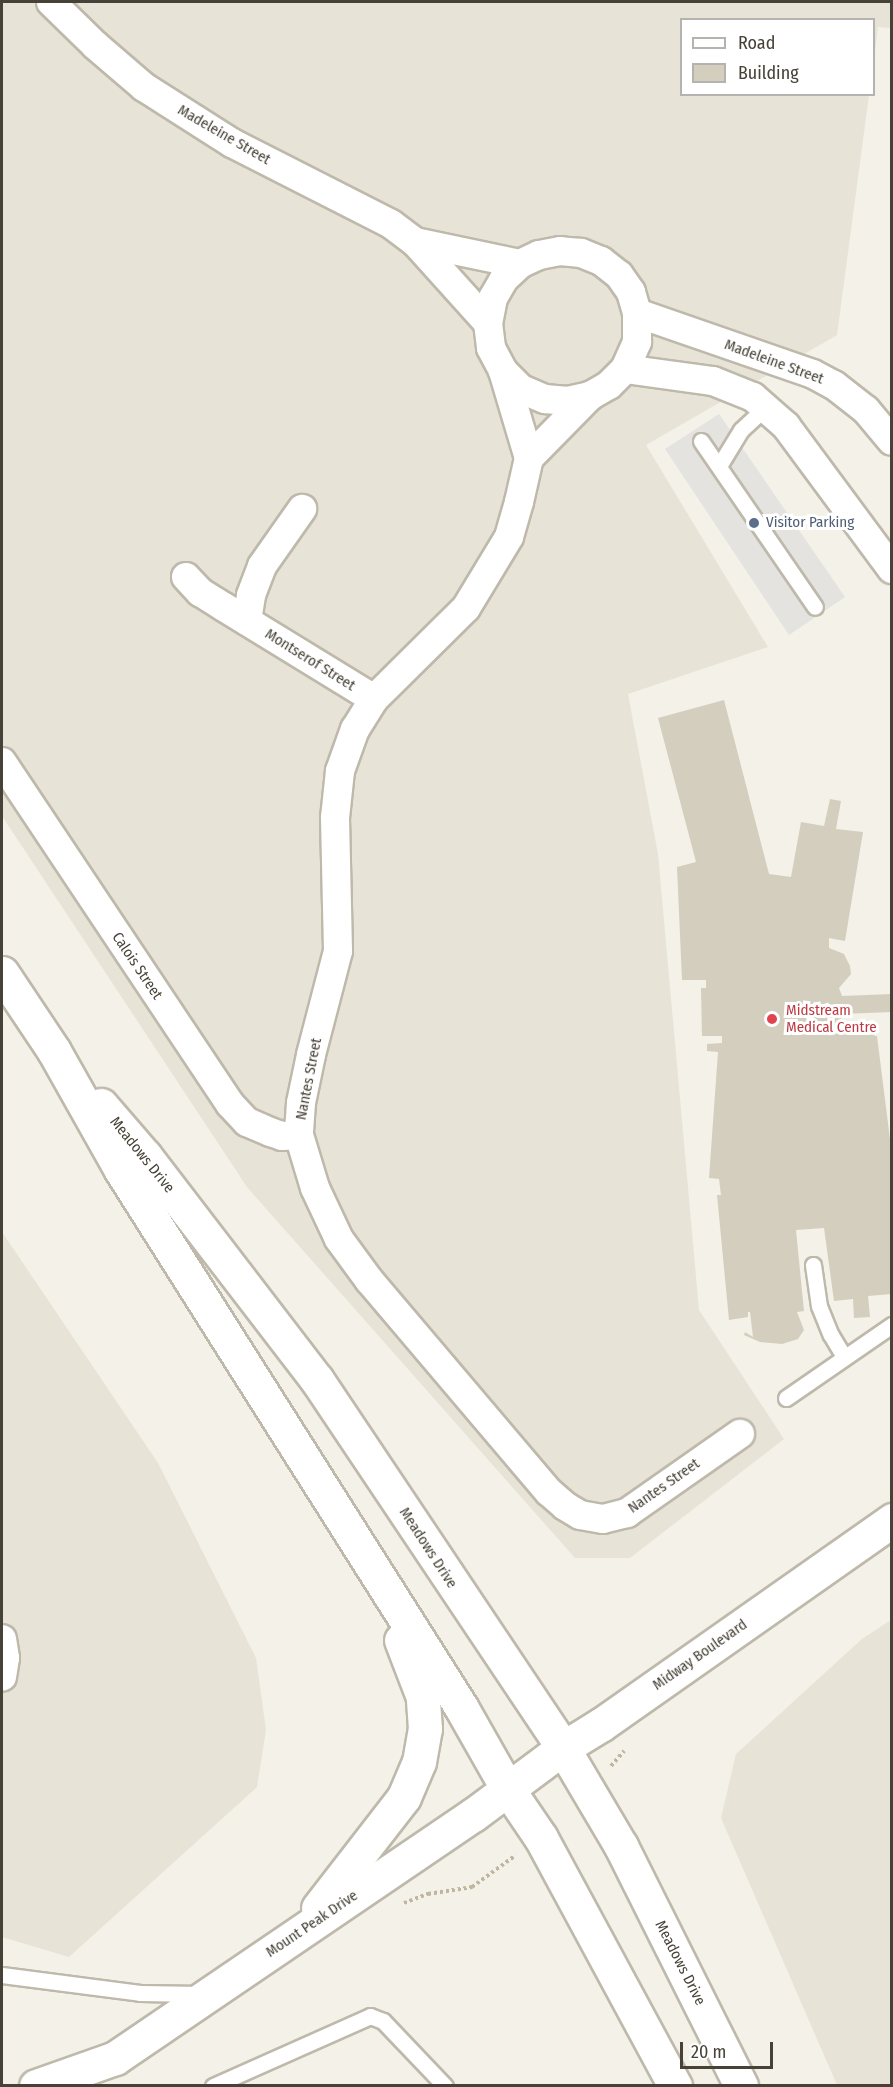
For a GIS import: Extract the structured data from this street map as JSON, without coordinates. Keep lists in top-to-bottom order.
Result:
{
  "streets": {
    "street": [
      "Madeleine Street",
      "Montserof Street",
      "Calois Street",
      "Nantes Street",
      "Meadows Drive",
      "Midway Boulevard",
      "Mount Peak Drive"
    ]
  },
  "crossings": [
    ["Montserof Street", "Nantes Street"],
    ["Calois Street", "Nantes Street"],
    ["Meadows Drive", "Midway Boulevard"],
    ["Meadows Drive", "Mount Peak Drive"],
    ["Midway Boulevard", "Mount Peak Drive"]
  ],
  "places": ["Visitor Parking", "Midstream Medical Centre"],
  "legend": ["Road", "Building"],
  "scale_bar": "20 m"
}
